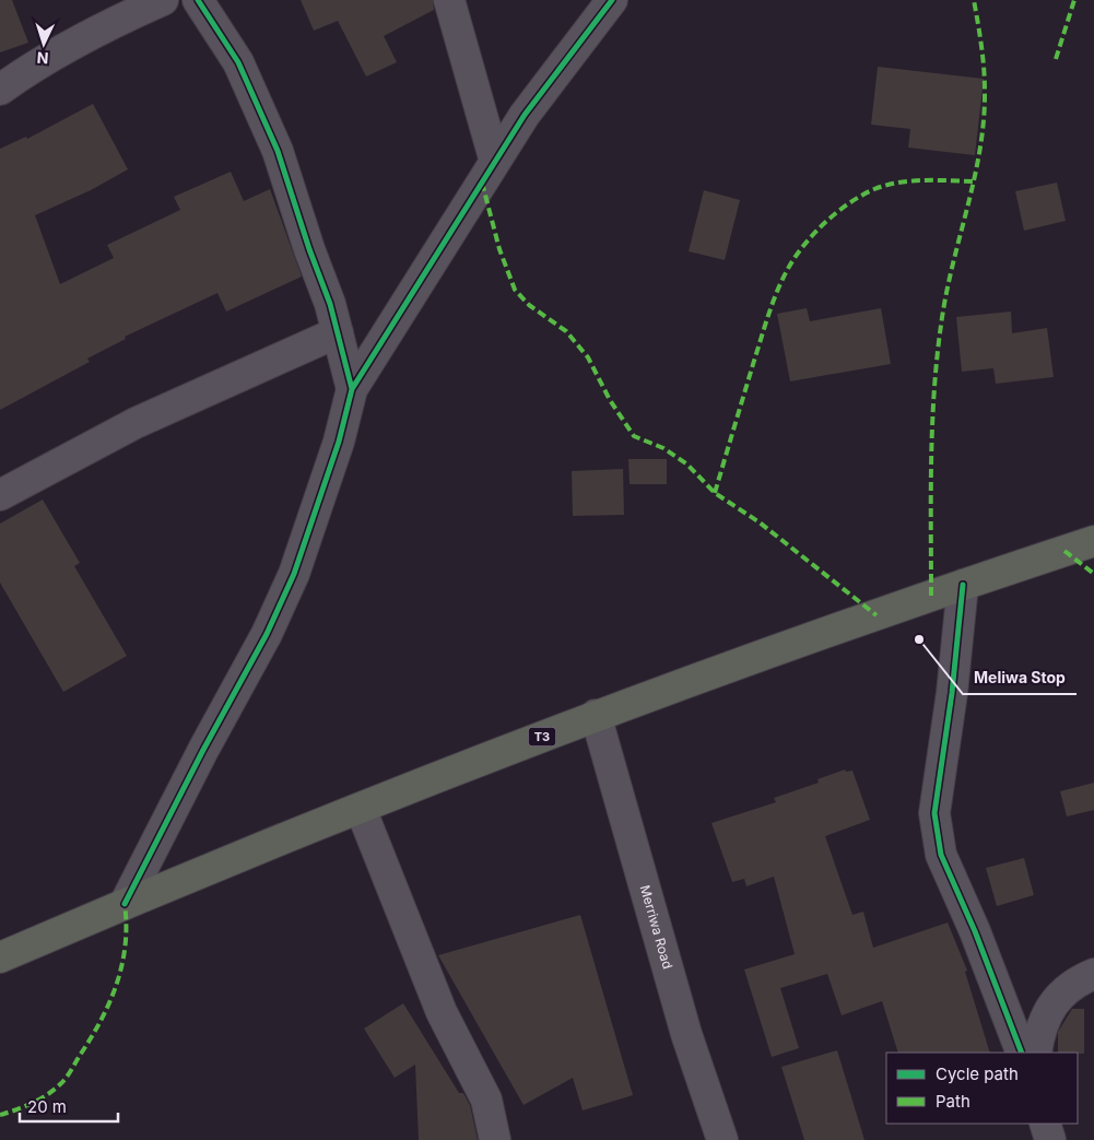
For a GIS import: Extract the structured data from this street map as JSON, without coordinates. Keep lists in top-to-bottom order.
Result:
{
  "streets": {
    "highway": ["T3"],
    "street": ["Merriwa Road"]
  },
  "crossings": [
    ["T3", "Merriwa Road"]
  ],
  "places": ["Meliwa Stop"],
  "legend": ["Cycle path", "Path"],
  "scale_bar": "20 m",
  "north": "bottom"
}
